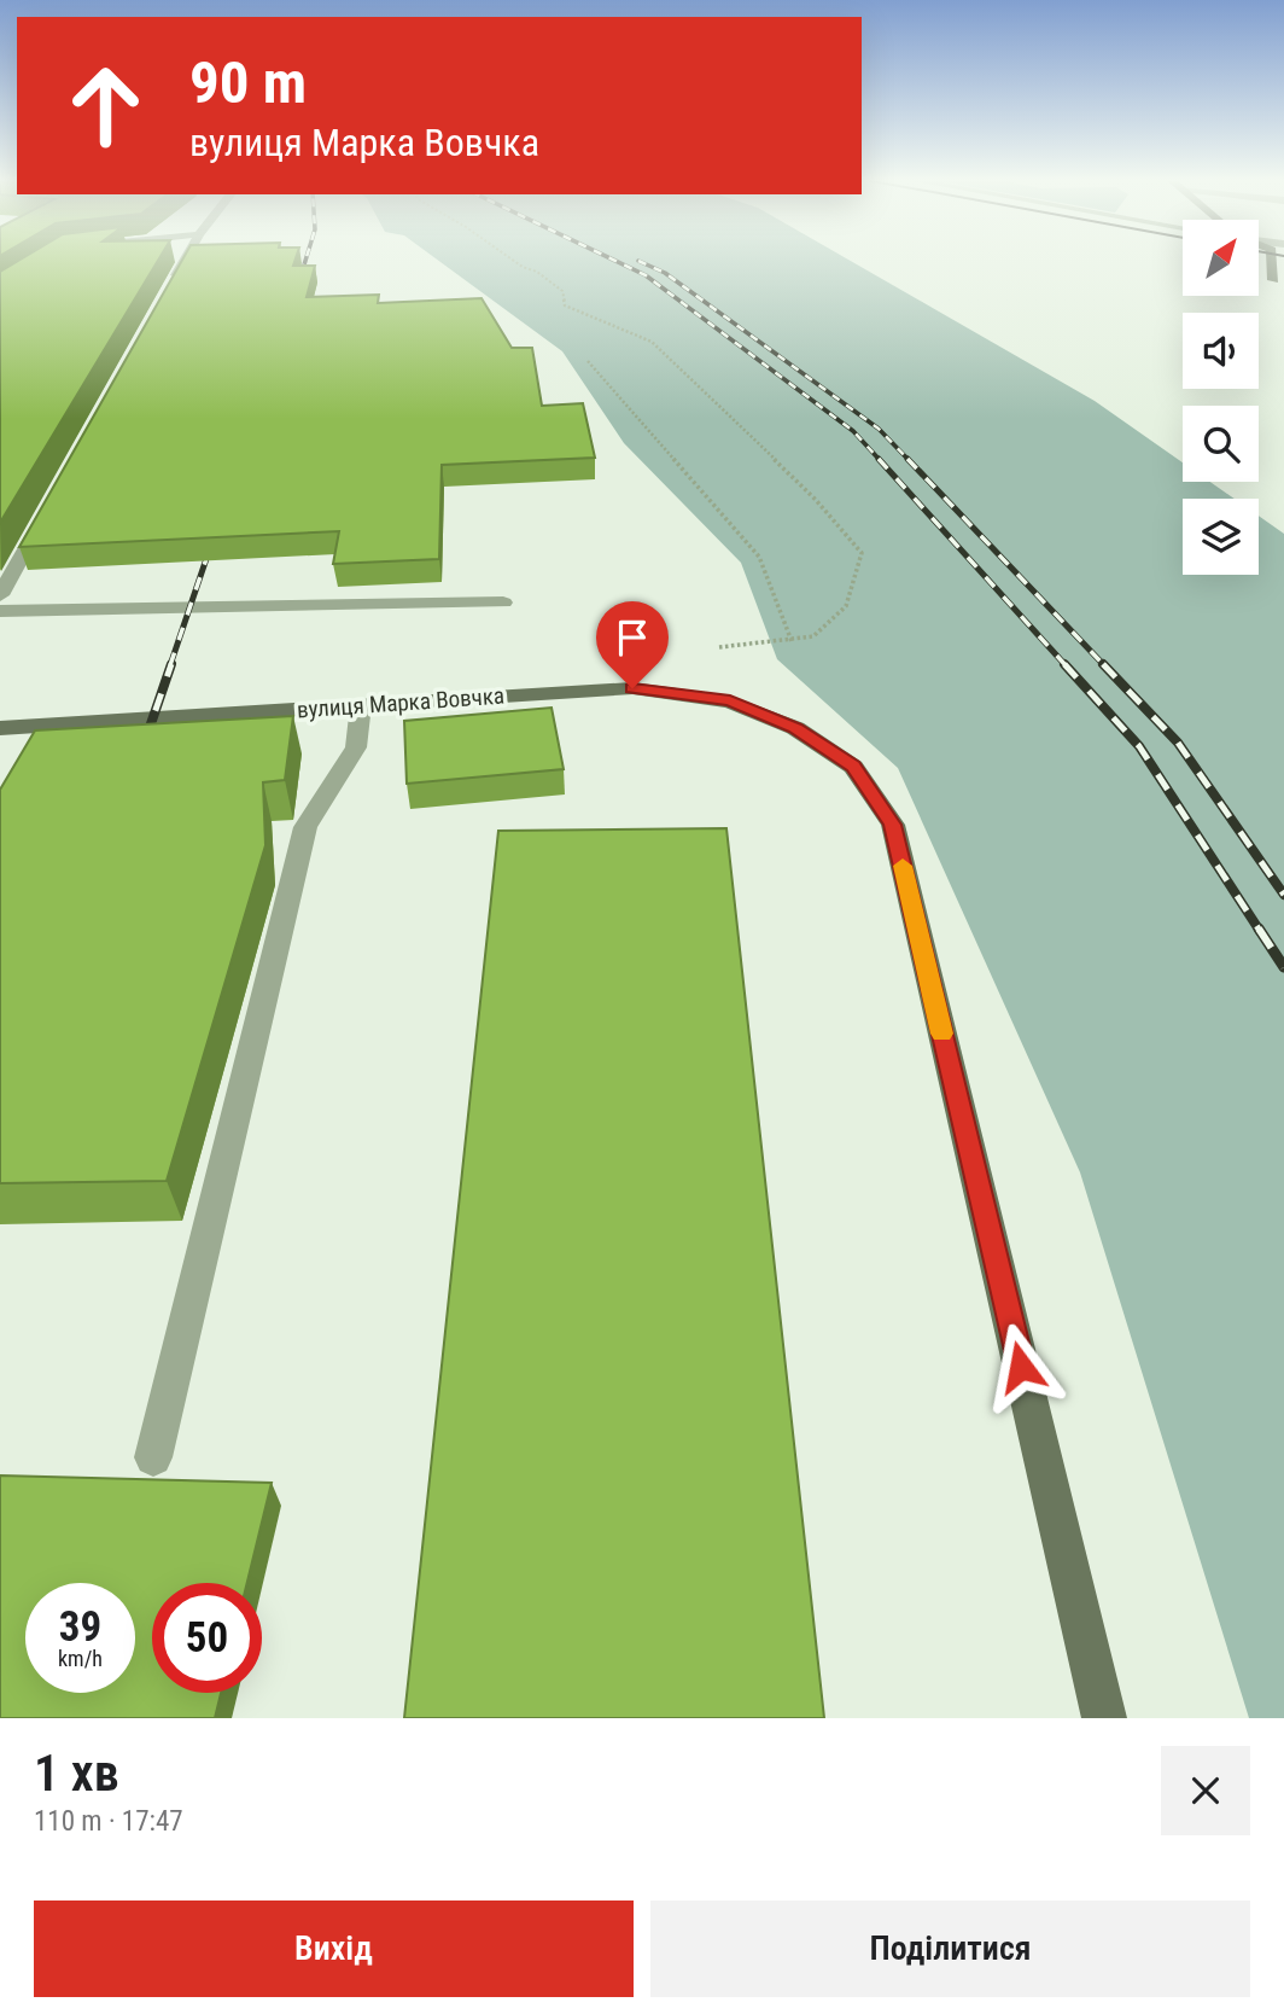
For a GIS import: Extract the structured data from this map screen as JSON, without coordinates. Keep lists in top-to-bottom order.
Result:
{
  "streets": {
    "main road": ["вулиця Марка Вовчка"]
  },
  "north": "top right",
  "page": {
    "turn": ["90 m", "вулиця Марка Вовчка"],
    "speed": "39 km/h",
    "limit": "50",
    "heading": ["1 хв", "110 m · 17:47"],
    "buttons": ["Вихід", "Поділитися"]
  }
}
